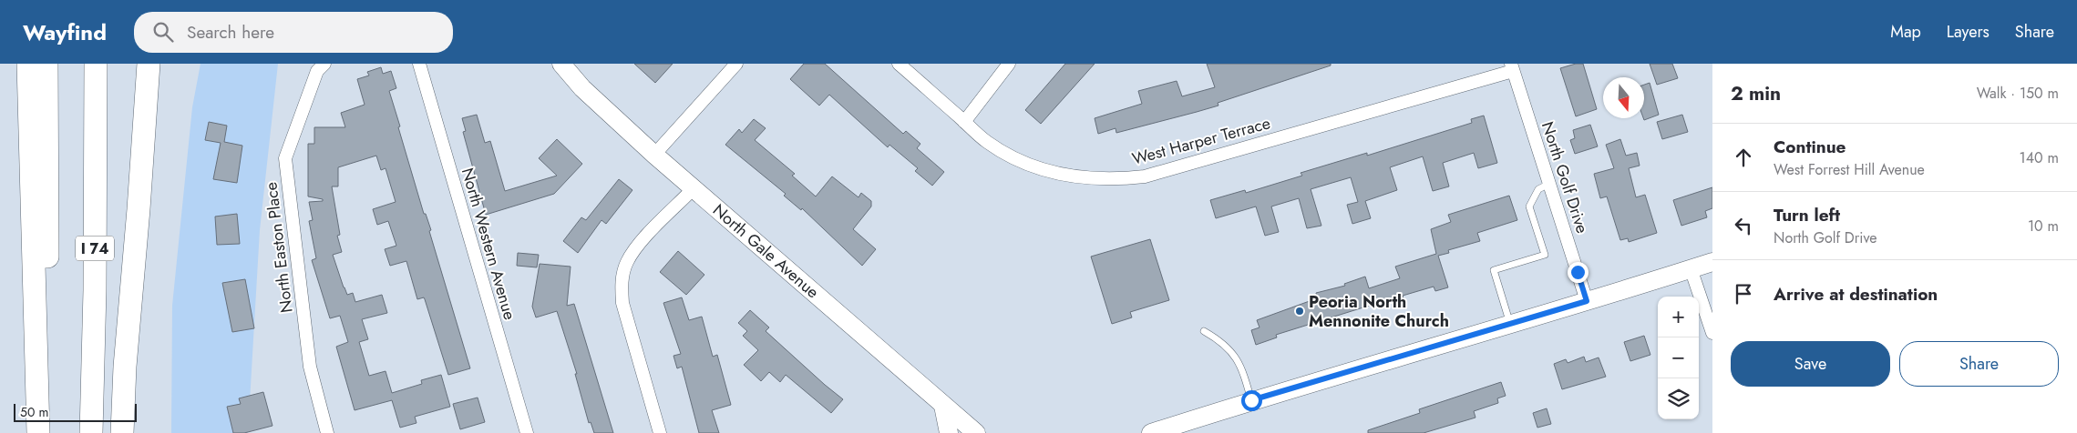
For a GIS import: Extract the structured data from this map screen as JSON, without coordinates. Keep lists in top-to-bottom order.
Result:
{
  "streets": {
    "highway": ["I 74"],
    "main road": ["North Gale Avenue"],
    "street": [
      "West Harper Terrace",
      "North Golf Drive",
      "North Western Avenue",
      "North Easton Place"
    ]
  },
  "crossings": [
    ["West Harper Terrace", "North Golf Drive"]
  ],
  "places": ["Peoria North Mennonite Church"],
  "scale_bar": "50 m",
  "north": "bottom",
  "page": {
    "header": "Wayfind",
    "search": "Search here",
    "nav": ["Map", "Layers", "Share"],
    "heading": ["2 min", "Walk · 150 m"],
    "list": [
      ["Continue", "West Forrest Hill Avenue", "140 m"],
      ["Turn left", "North Golf Drive", "10 m"],
      "Arrive at destination"
    ],
    "map_buttons": ["+", "−"],
    "buttons": ["Save", "Share"],
    "scale": "50 m"
  }
}
